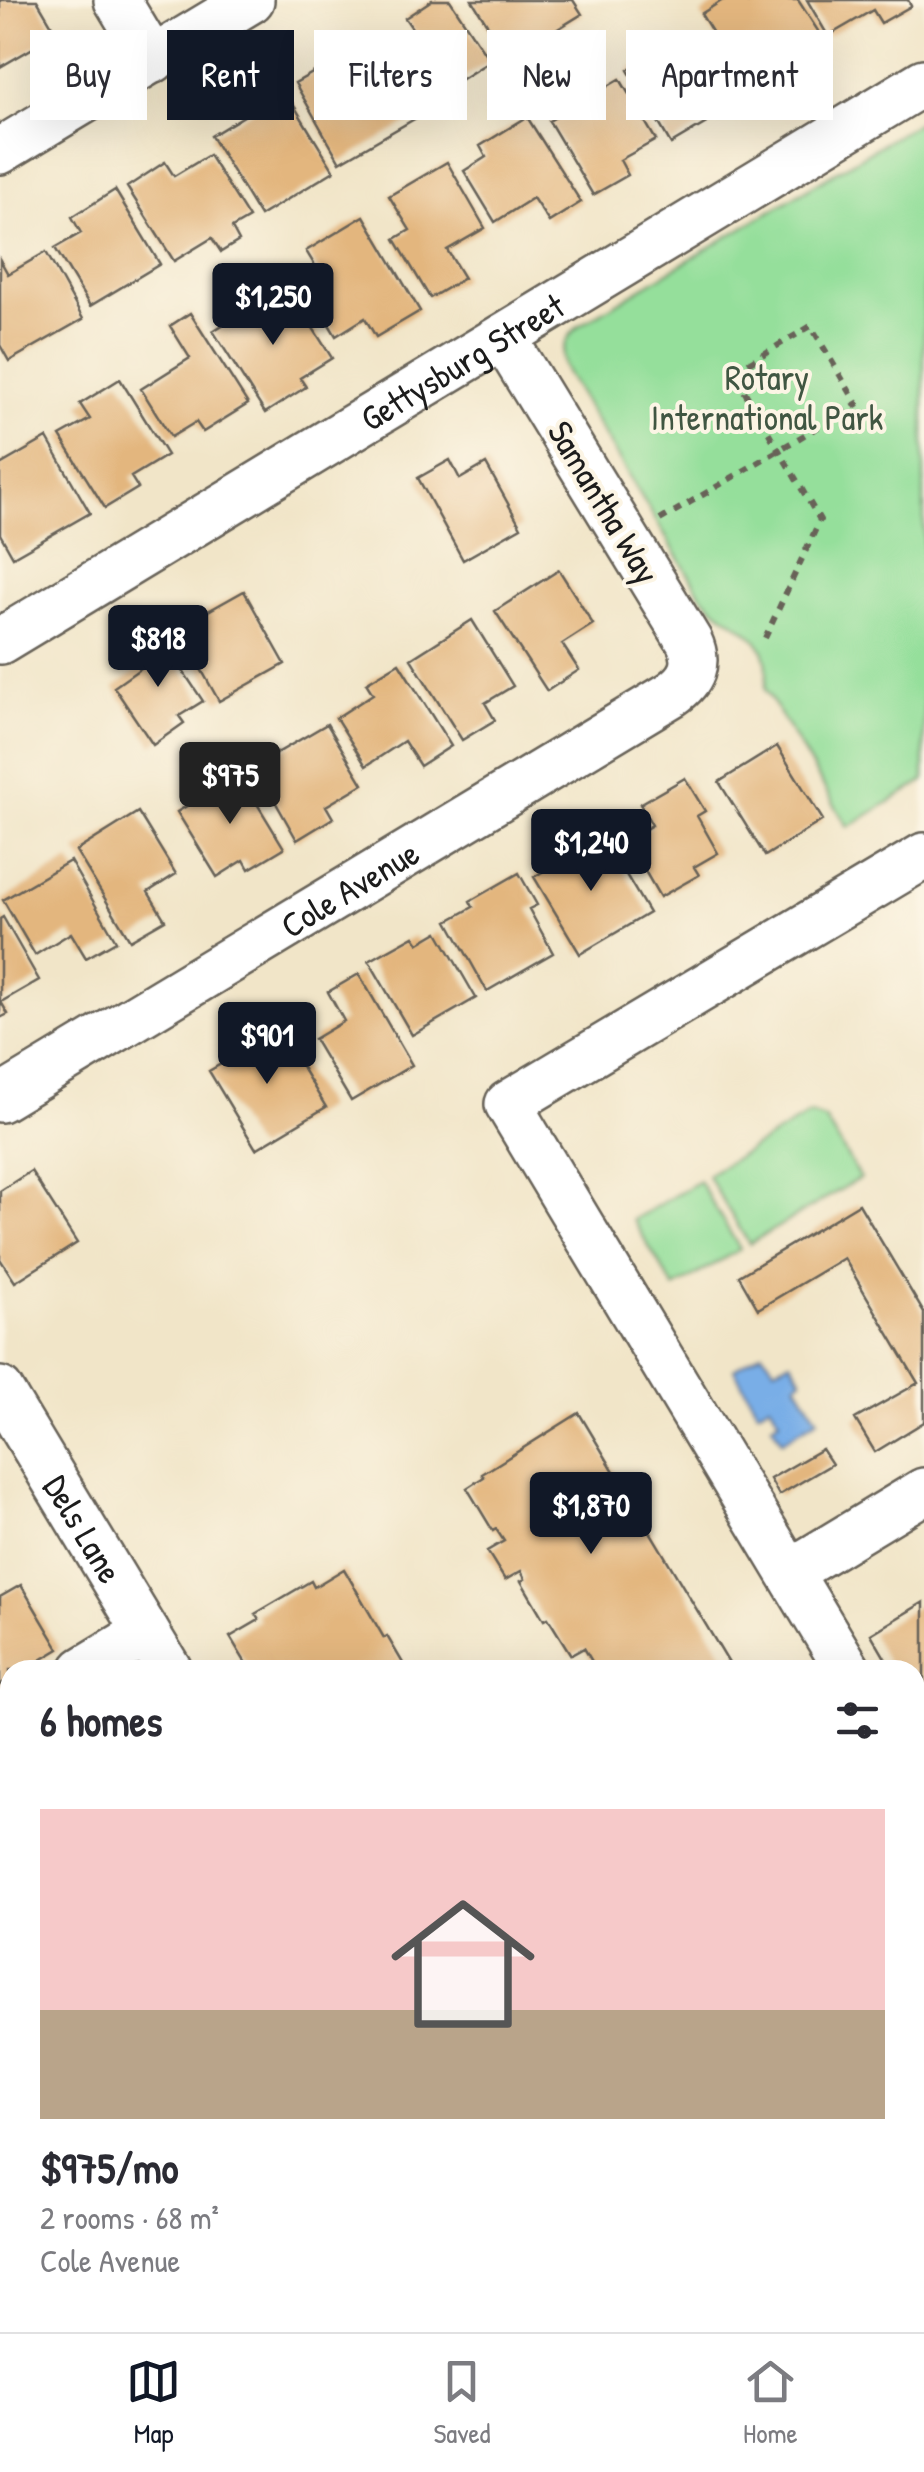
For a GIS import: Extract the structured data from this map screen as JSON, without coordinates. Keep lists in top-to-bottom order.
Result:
{
  "streets": {
    "street": [
      "Gettysburg Street",
      "Samantha Way",
      "Cole Avenue",
      "Dels Lane"
    ]
  },
  "crossings": [
    ["Gettysburg Street", "Samantha Way"],
    ["Samantha Way", "Cole Avenue"]
  ],
  "parks": ["Rotary International Park"],
  "page": {
    "chip": [
      "Buy",
      "Rent",
      "Filters",
      "New",
      "Apartment"
    ],
    "price": [
      "$1,250",
      "$818",
      "$975",
      "$1,240",
      "$901",
      "$1,870"
    ],
    "heading": "6 homes",
    "list": [
      {
        "name": "$975/mo",
        "note": "2 rooms · 68 m² · Cole Avenue"
      }
    ],
    "tabs": ["Map", "Saved", "Home"]
  }
}
